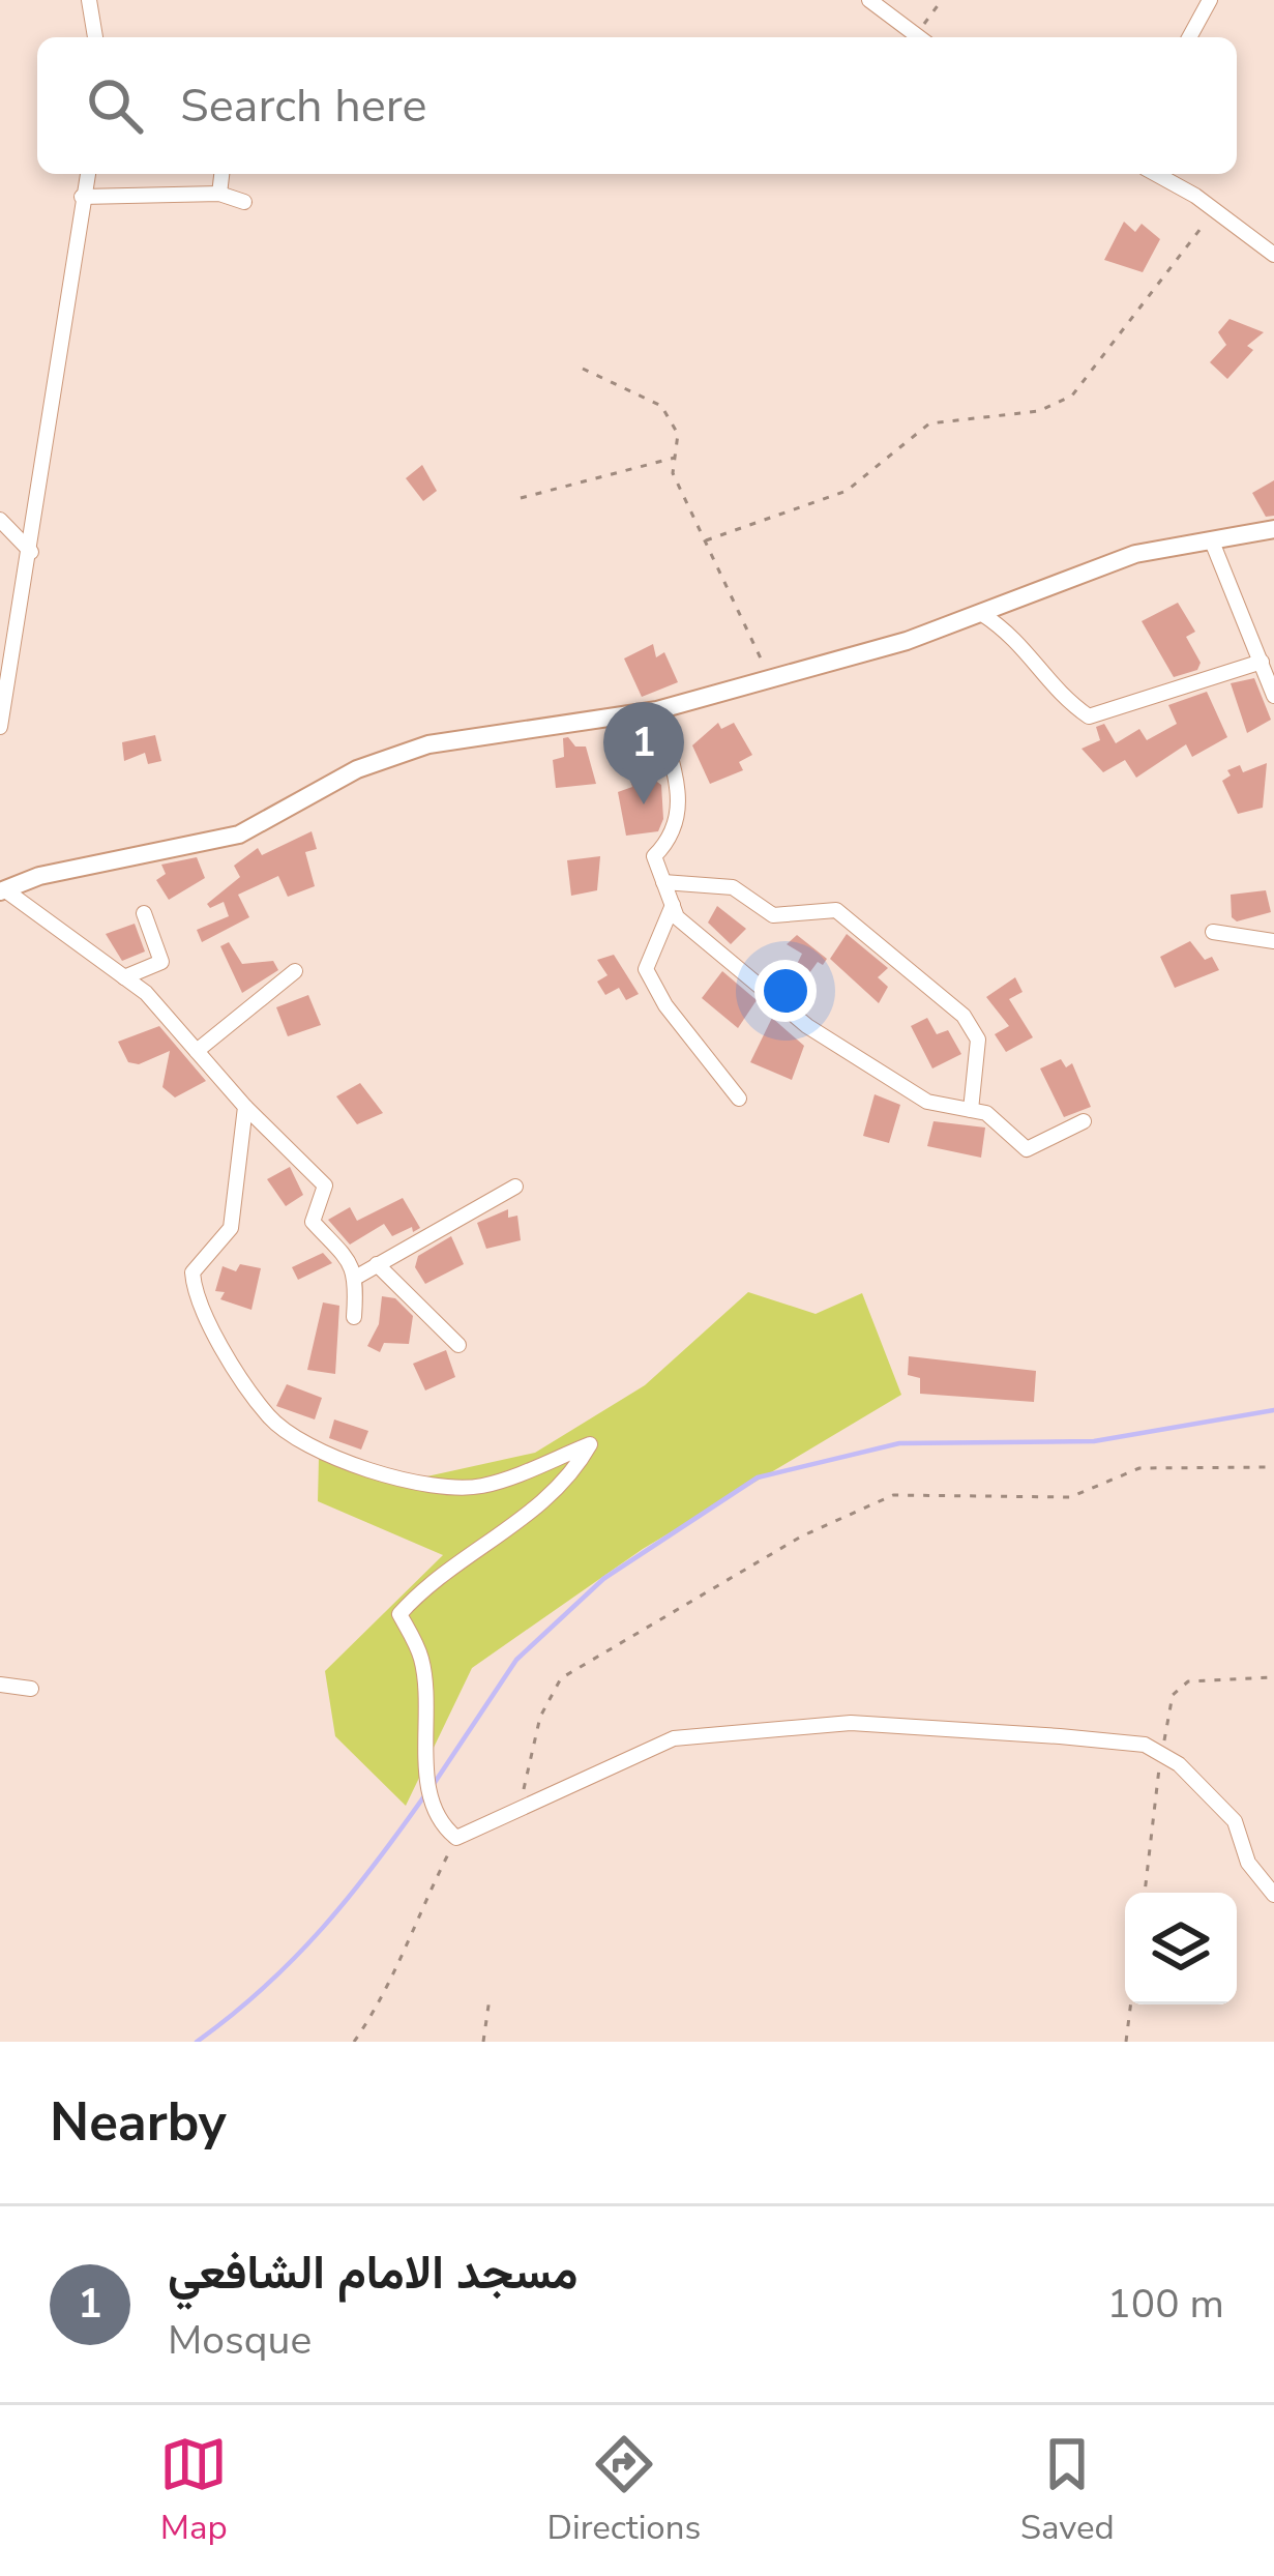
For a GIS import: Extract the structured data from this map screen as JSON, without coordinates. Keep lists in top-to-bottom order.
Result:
{
  "page": {
    "search": "Search here",
    "pins": "1",
    "heading": "Nearby",
    "list": [
      {
        "mark": "1",
        "name": "مسجد الامام الشافعي",
        "note": "Mosque",
        "value": "100 m"
      }
    ],
    "nav": ["Map", "Directions", "Saved"]
  }
}
